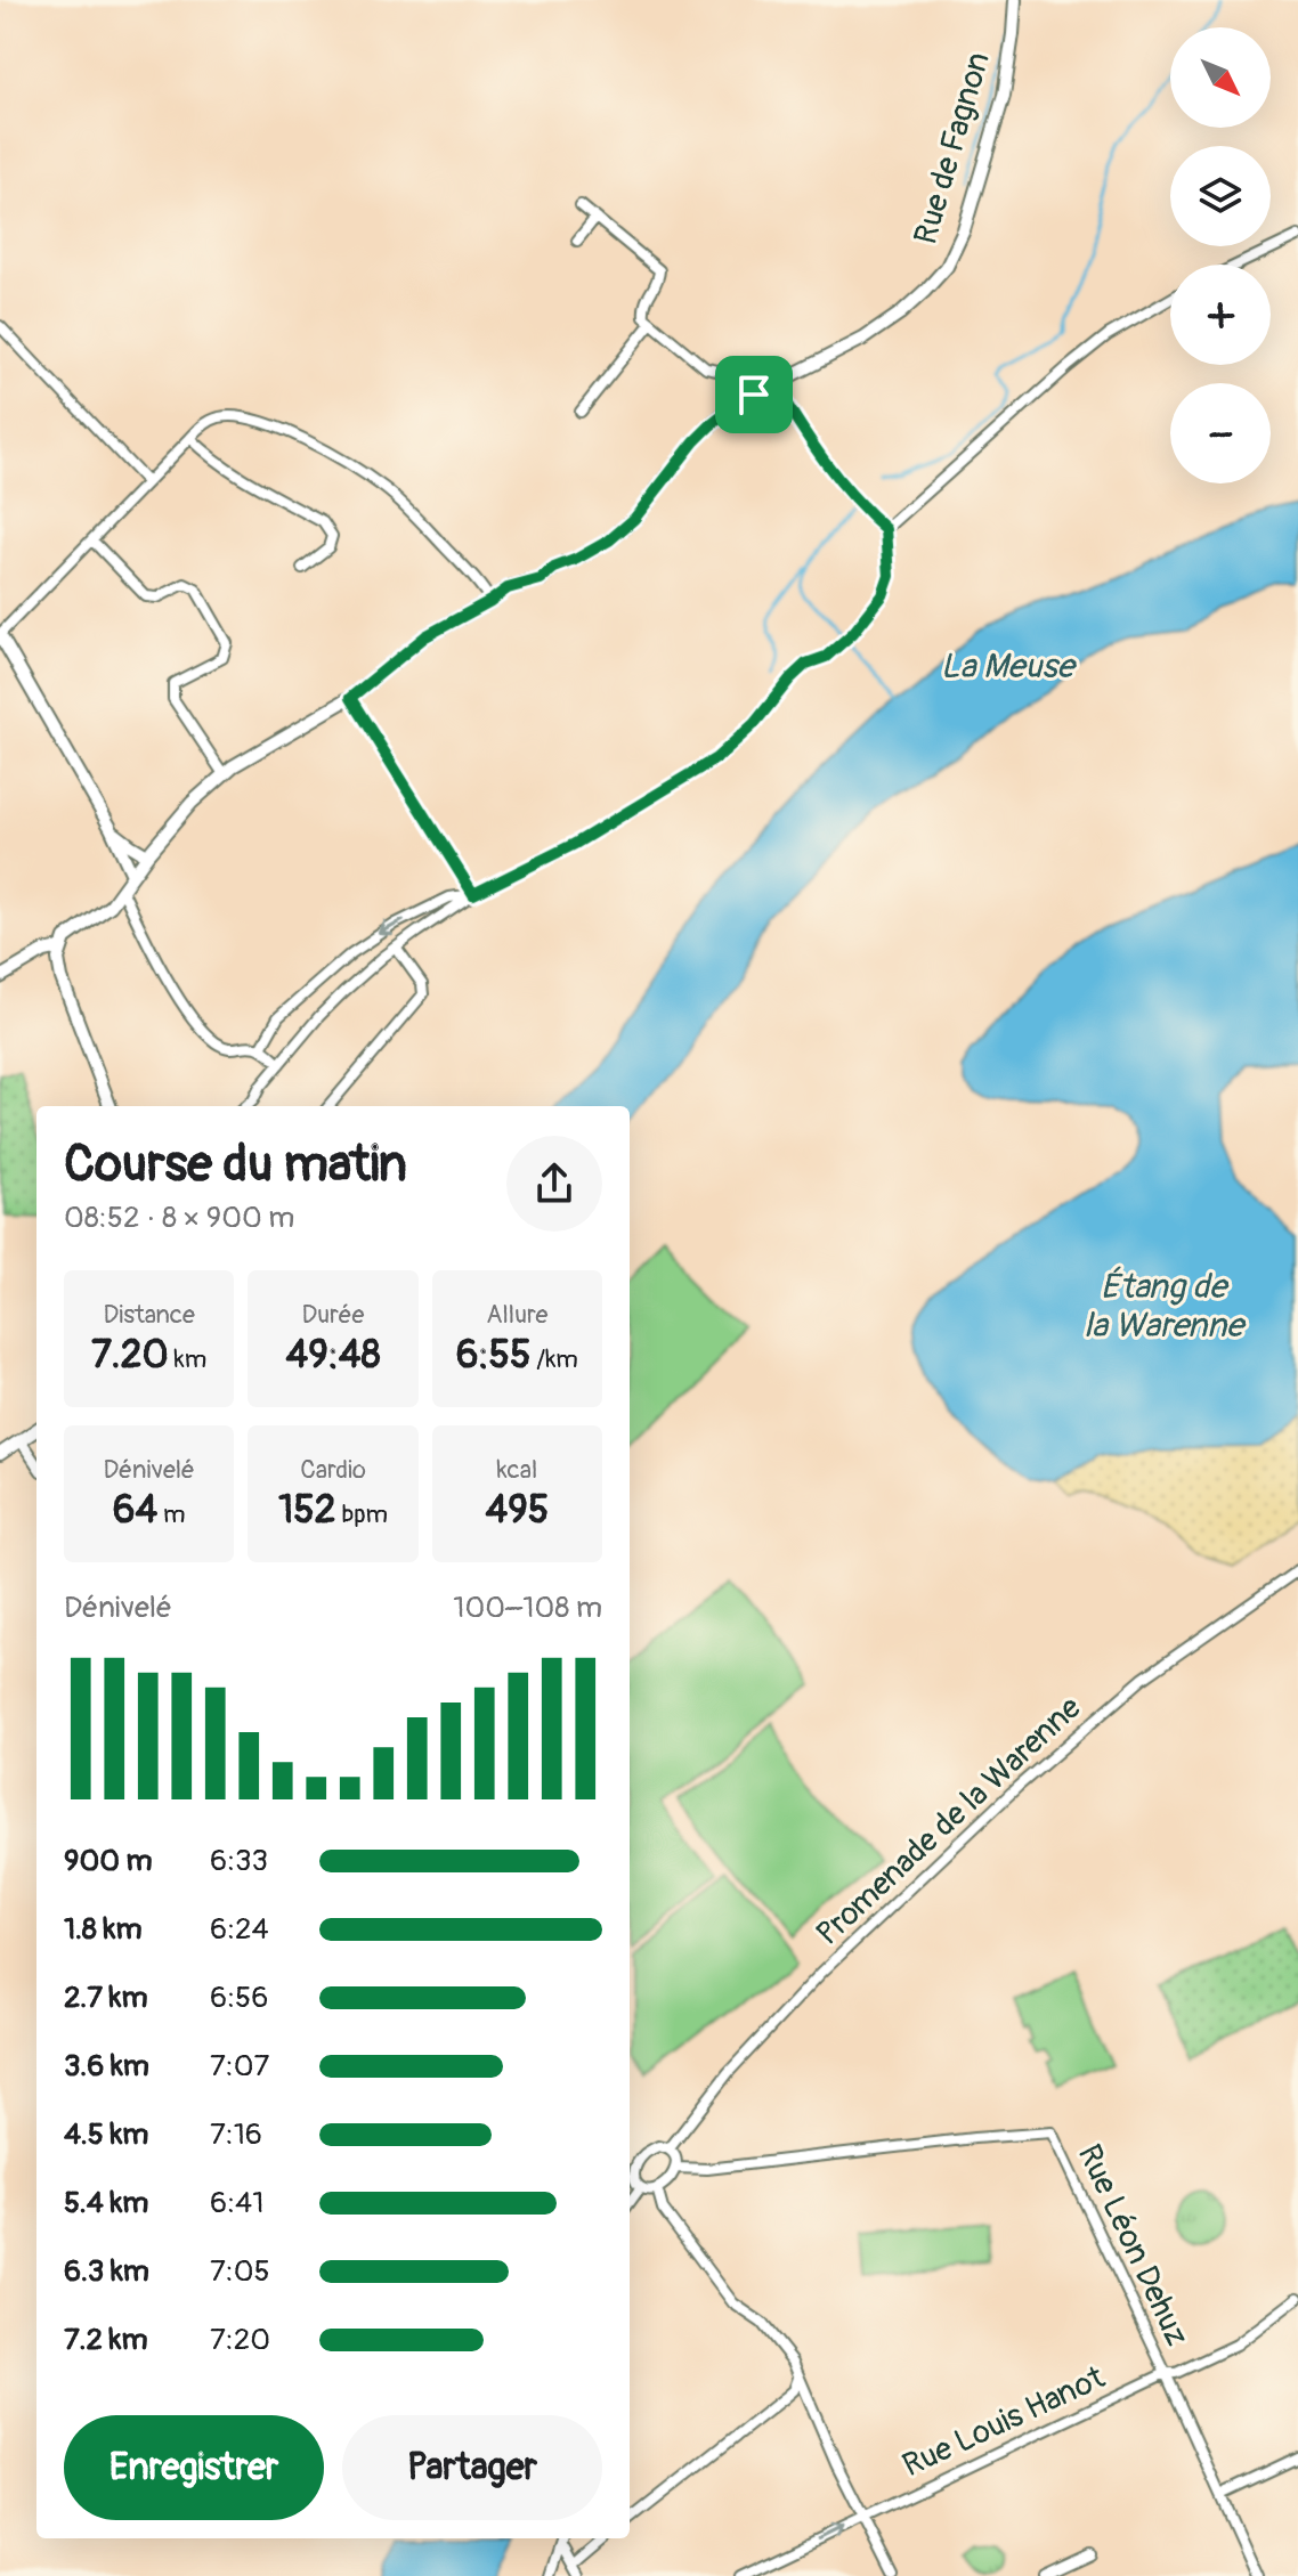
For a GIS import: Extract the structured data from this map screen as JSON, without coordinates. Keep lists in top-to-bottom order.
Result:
{
  "streets": {
    "street": [
      "Rue de Fagnon",
      "Promenade de la Warenne",
      "Rue Léon Dehuz",
      "Rue Louis Hanot"
    ]
  },
  "crossings": [
    ["Promenade de la Warenne", "Rue Léon Dehuz"],
    ["Rue Léon Dehuz", "Rue Louis Hanot"]
  ],
  "water": ["La Meuse", "Étang de la Warenne"],
  "north": "bottom right",
  "page": {
    "map_buttons": ["+", "−"],
    "heading": ["Course du matin", "08:52 · 8 × 900 m"],
    "stats": [
      ["Distance", "7.20 km"],
      ["Durée", "49:48"],
      ["Allure", "6:55 /km"],
      ["Dénivelé", "64 m"],
      ["Cardio", "152 bpm"],
      ["kcal", "495"]
    ],
    "chart": ["Dénivelé", "100–108 m"],
    "list": [
      {
        "name": "900 m",
        "note": "6:33"
      },
      {
        "name": "1.8 km",
        "note": "6:24"
      },
      {
        "name": "2.7 km",
        "note": "6:56"
      },
      {
        "name": "3.6 km",
        "note": "7:07"
      },
      {
        "name": "4.5 km",
        "note": "7:16"
      },
      {
        "name": "5.4 km",
        "note": "6:41"
      },
      {
        "name": "6.3 km",
        "note": "7:05"
      },
      {
        "name": "7.2 km",
        "note": "7:20"
      }
    ],
    "buttons": ["Enregistrer", "Partager"]
  }
}
